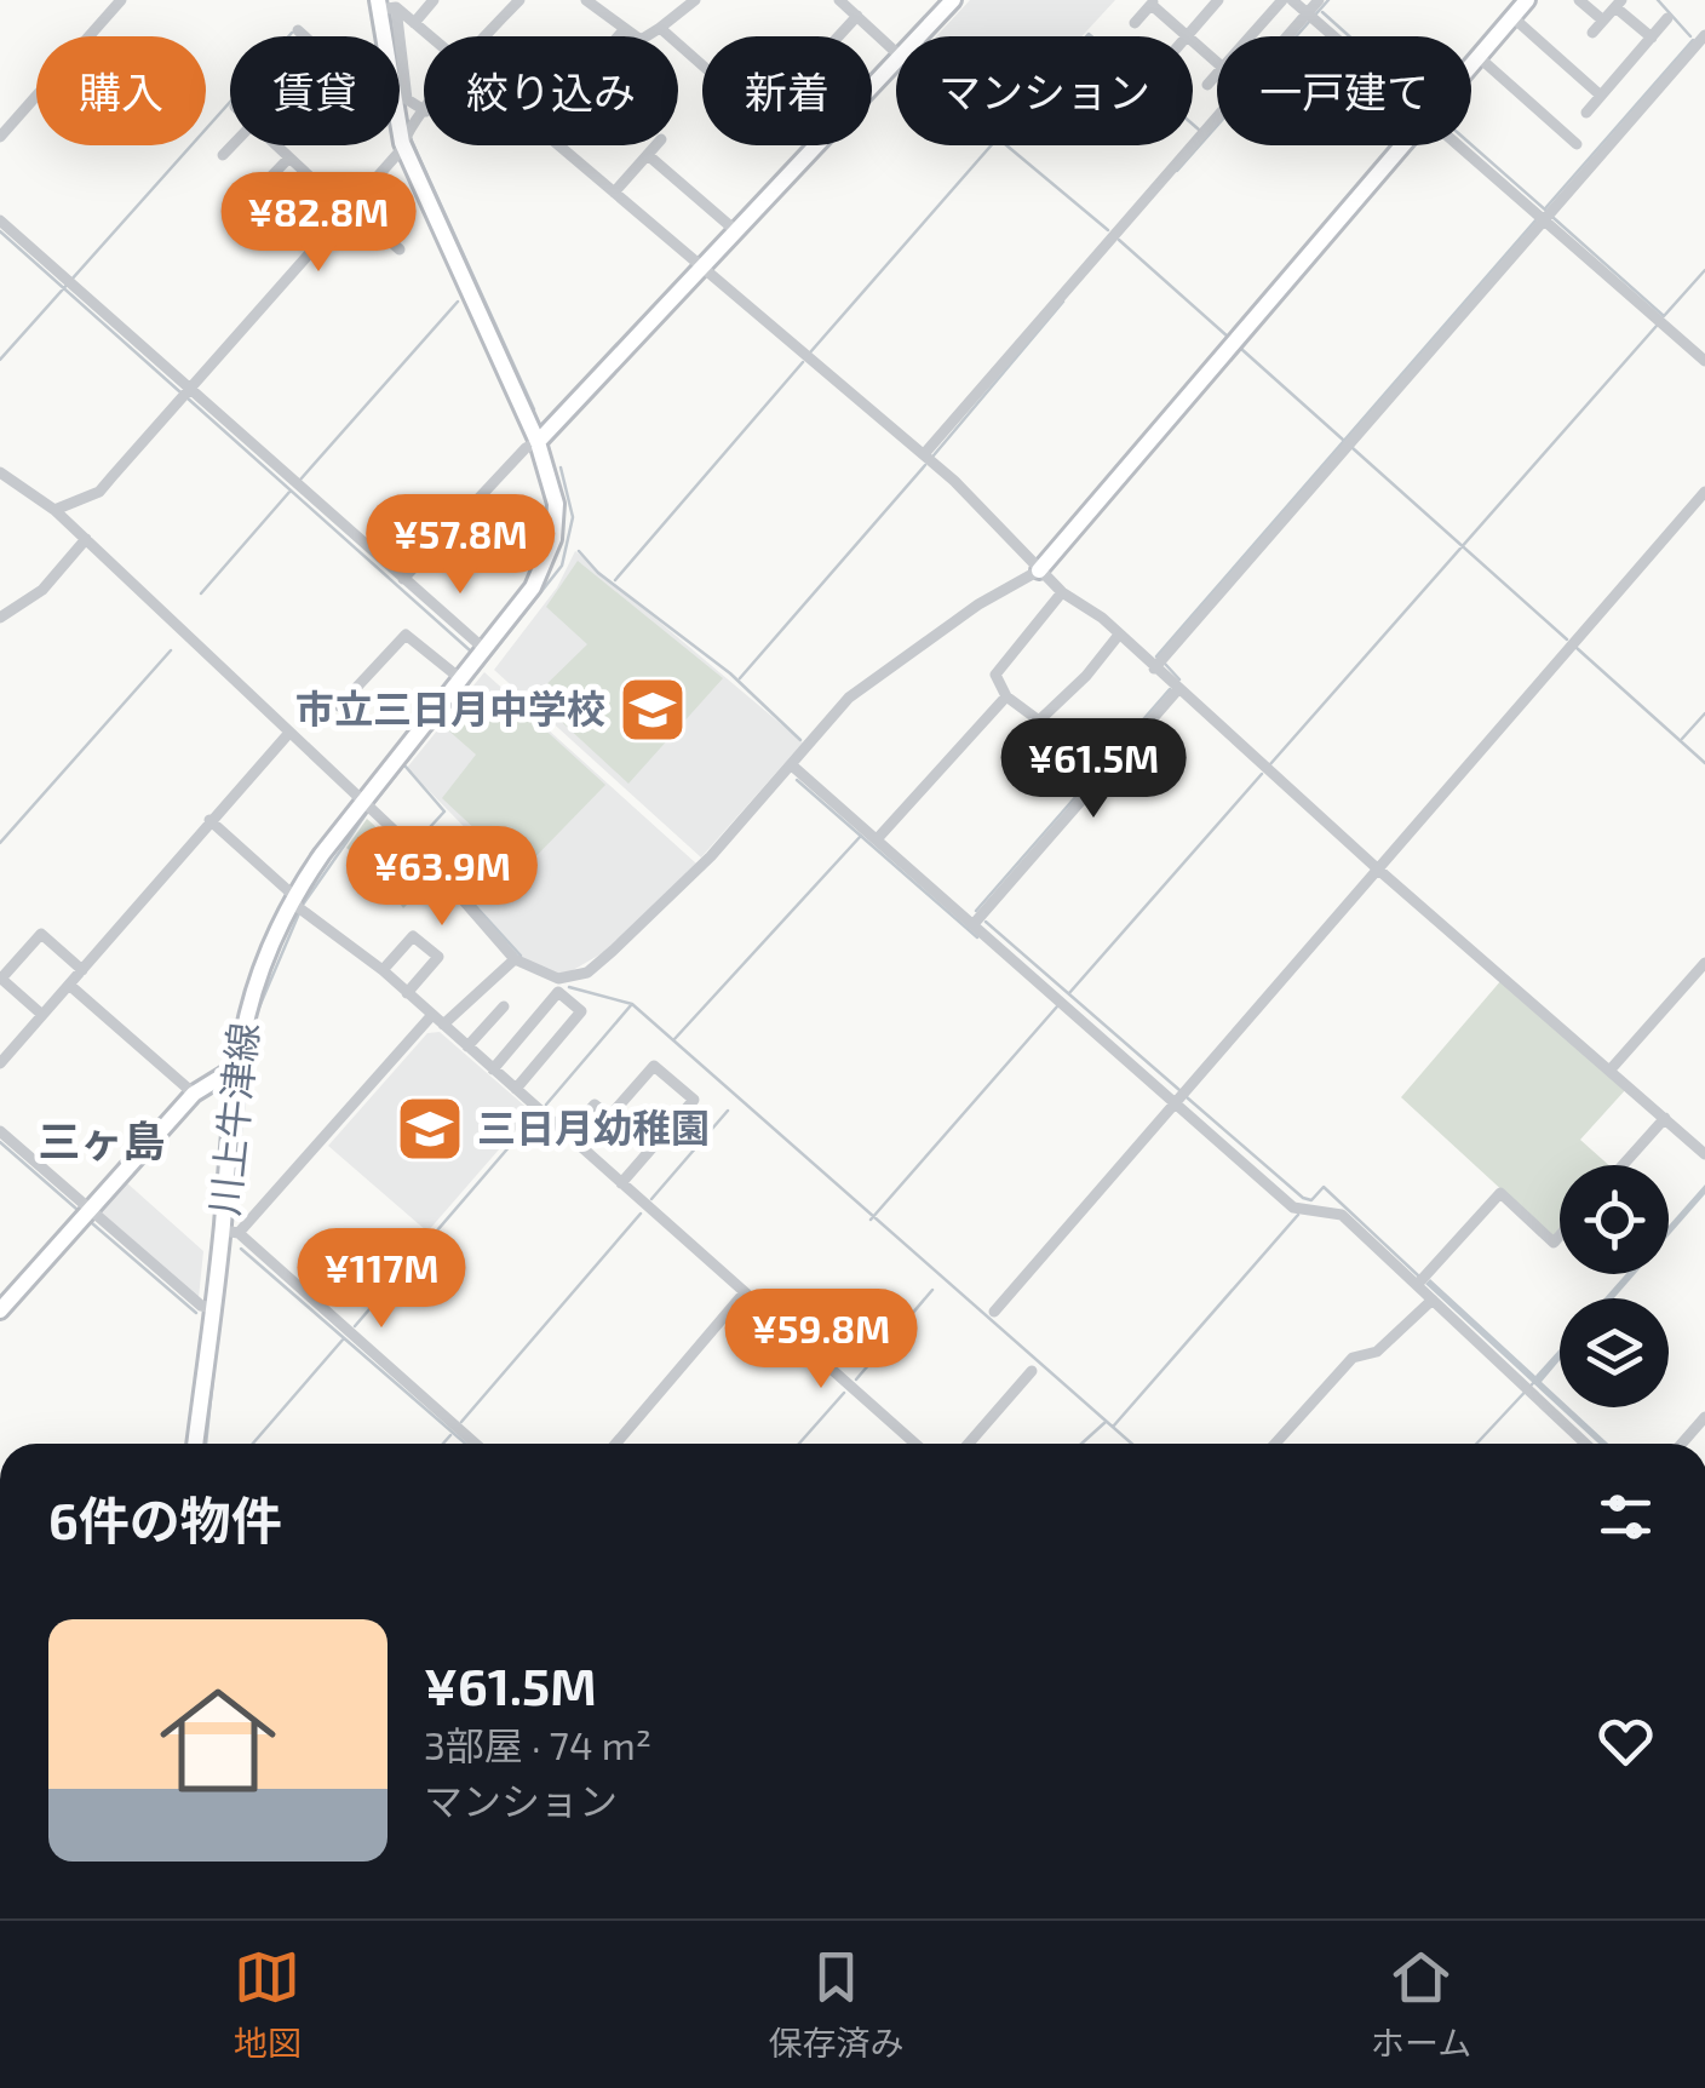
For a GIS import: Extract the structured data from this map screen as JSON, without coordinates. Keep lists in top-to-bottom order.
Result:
{
  "streets": {
    "main road": ["川上牛津線"]
  },
  "districts": ["三ヶ島"],
  "places": {
    "school or university": ["市立三日月中学校", "三日月幼稚園"]
  },
  "page": {
    "chip": [
      "購入",
      "賃貸",
      "絞り込み",
      "新着",
      "マンション",
      "一戸建て"
    ],
    "price": [
      "¥82.8M",
      "¥57.8M",
      "¥61.5M",
      "¥63.9M",
      "¥117M",
      "¥59.8M"
    ],
    "heading": "6件の物件",
    "list": [
      {
        "name": "¥61.5M",
        "note": "3部屋 · 74 m² · マンション"
      }
    ],
    "tabs": ["地図", "保存済み", "ホーム"]
  }
}
